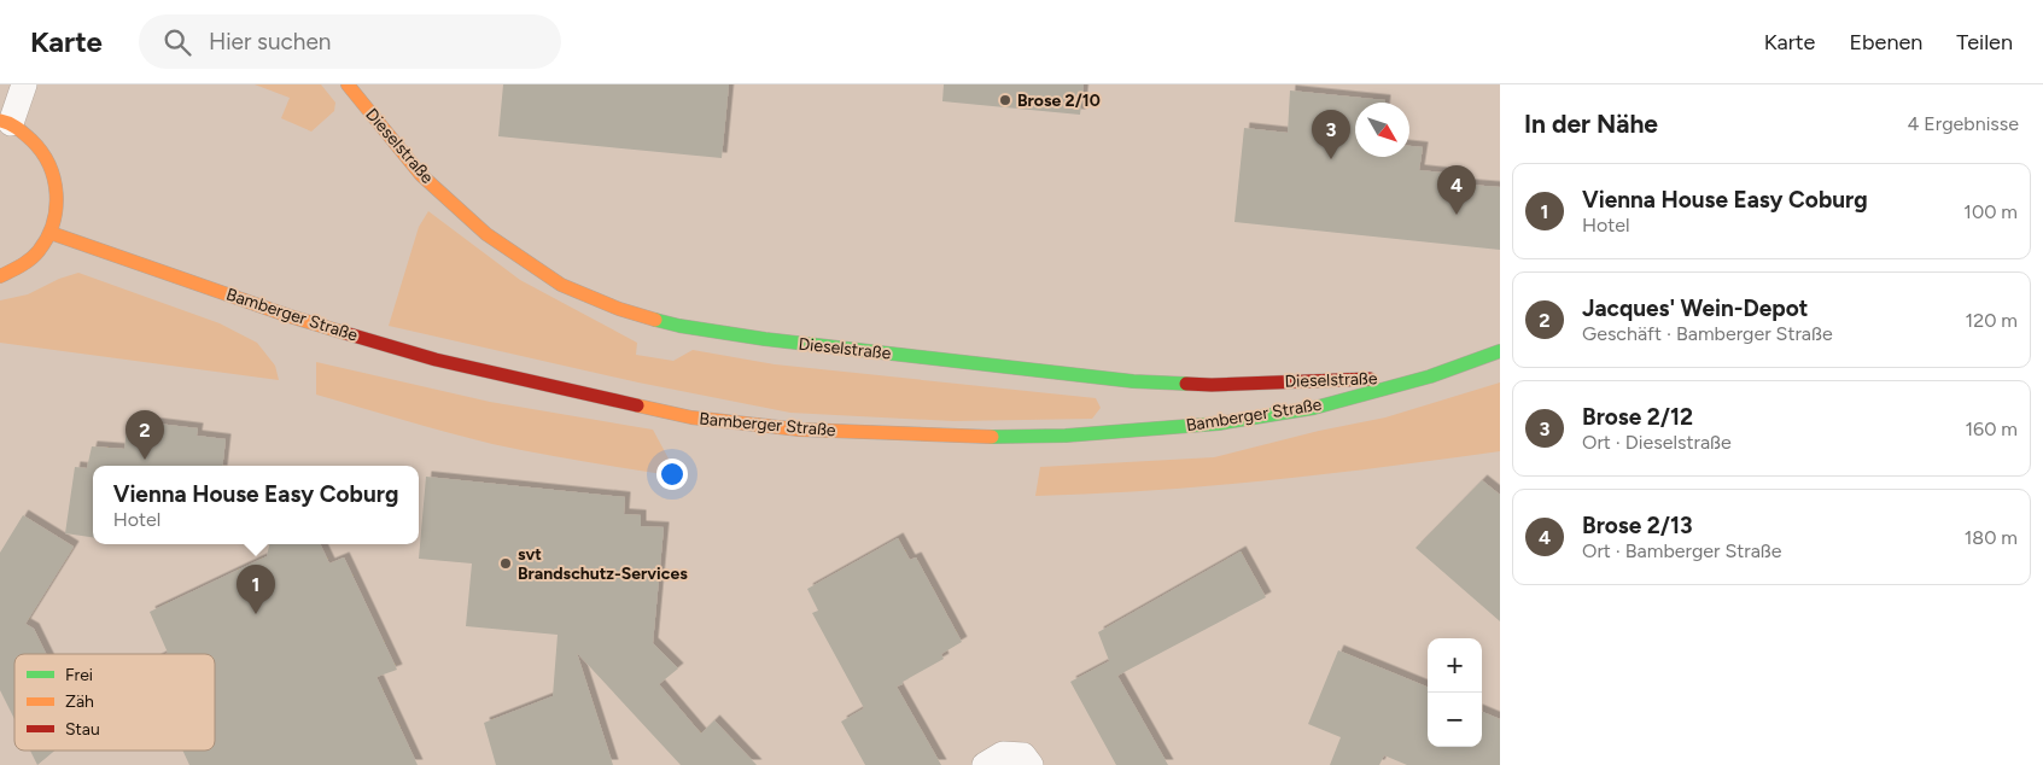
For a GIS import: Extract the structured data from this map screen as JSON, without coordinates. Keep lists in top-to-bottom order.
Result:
{
  "streets": {
    "street": ["Dieselstraße", "Bamberger Straße"]
  },
  "crossings": [
    ["Dieselstraße", "Bamberger Straße"]
  ],
  "places": ["Brose 2/10", "svt Brandschutz-Services"],
  "legend": ["Frei", "Zäh", "Stau"],
  "north": "bottom right",
  "page": {
    "header": "Karte",
    "search": "Hier suchen",
    "nav": ["Karte", "Ebenen", "Teilen"],
    "heading": ["In der Nähe", "4 Ergebnisse"],
    "pins": [
      "3",
      "4",
      "2",
      "1"
    ],
    "list": [
      {
        "mark": "1",
        "name": "Vienna House Easy Coburg",
        "note": "Hotel",
        "value": "100 m"
      },
      {
        "mark": "2",
        "name": "Jacques' Wein-Depot",
        "note": "Geschäft · Bamberger Straße",
        "value": "120 m"
      },
      {
        "mark": "3",
        "name": "Brose 2/12",
        "note": "Ort · Dieselstraße",
        "value": "160 m"
      },
      {
        "mark": "4",
        "name": "Brose 2/13",
        "note": "Ort · Bamberger Straße",
        "value": "180 m"
      }
    ],
    "popup": ["Vienna House Easy Coburg", "Hotel"],
    "map_buttons": ["+", "−"]
  }
}
